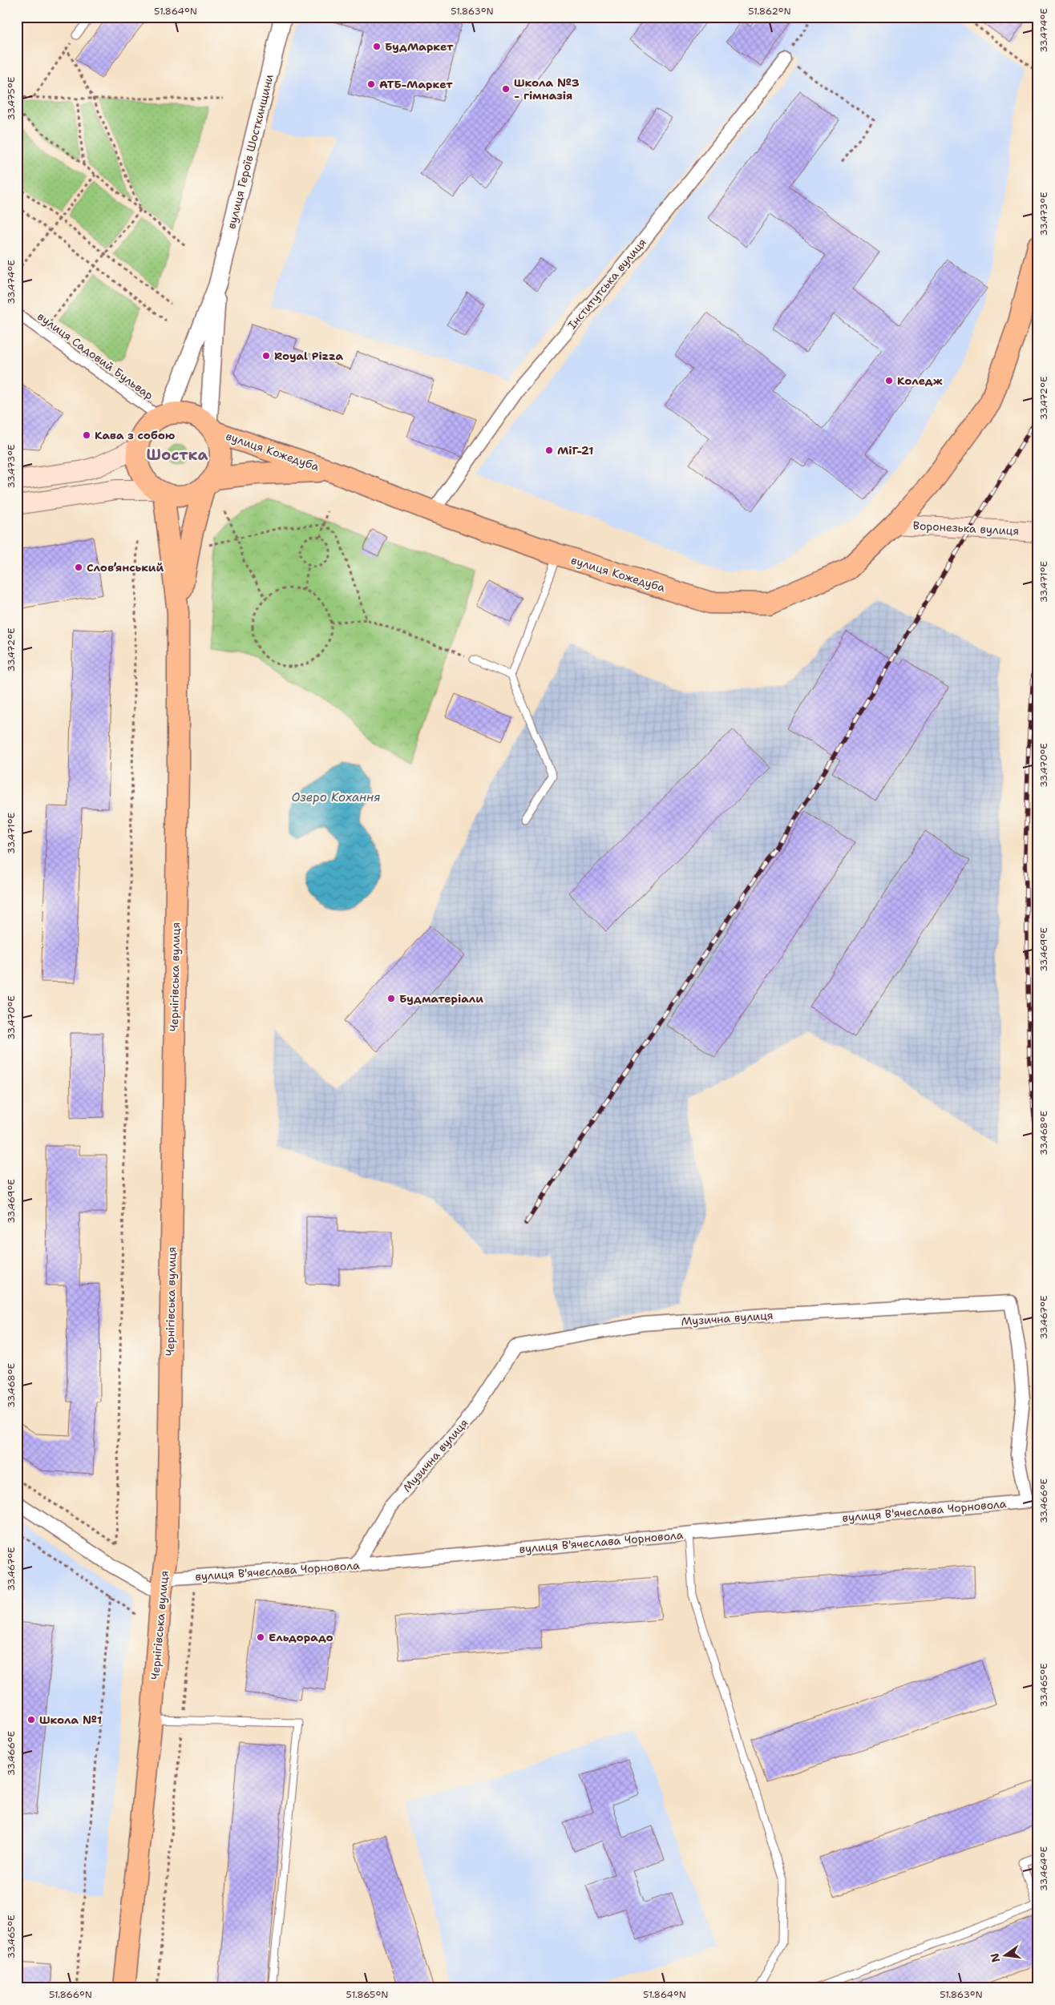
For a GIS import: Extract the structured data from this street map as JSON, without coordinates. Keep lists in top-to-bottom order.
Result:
{
  "streets": {
    "main road": ["вулиця Кожедуба", "Воронезька вулиця", "Чернігівська вулиця"],
    "street": [
      "вулиця Героїв Шосткинщини",
      "Інститутська вулиця",
      "вулиця Садовий Бульвар",
      "Музична вулиця",
      "вулиця В'ячеслава Чорновола"
    ]
  },
  "crossings": [
    ["вулиця Героїв Шосткинщини", "вулиця Садовий Бульвар"],
    ["вулиця Героїв Шосткинщини", "вулиця Кожедуба"],
    ["вулиця Героїв Шосткинщини", "Чернігівська вулиця"],
    ["Інститутська вулиця", "вулиця Кожедуба"],
    ["вулиця Садовий Бульвар", "вулиця Кожедуба"],
    ["вулиця Садовий Бульвар", "Чернігівська вулиця"],
    ["вулиця Кожедуба", "Воронезька вулиця"],
    ["вулиця Кожедуба", "Чернігівська вулиця"],
    ["Чернігівська вулиця", "вулиця В'ячеслава Чорновола"],
    ["Музична вулиця", "вулиця В'ячеслава Чорновола"]
  ],
  "districts": ["Шостка"],
  "water": ["Озеро Кохання"],
  "places": [
    "БудМаркет",
    "АТБ-Маркет",
    "Школа №3 - гімназія",
    "Royal Pizza",
    "Коледж",
    "Кава з собою",
    "МіГ-21",
    "Слов’янський",
    "Будматеріали",
    "Ельдорадо",
    "Школа №1"
  ],
  "north": "left",
  "coordinates": [
    "51.864°N",
    "51.863°N",
    "51.862°N",
    "33.474°E",
    "33.475°E",
    "33.473°E",
    "33.472°E",
    "33.471°E",
    "33.470°E",
    "33.469°E",
    "33.468°E",
    "33.467°E",
    "33.466°E",
    "33.465°E",
    "33.464°E",
    "51.866°N",
    "51.865°N"
  ]
}
